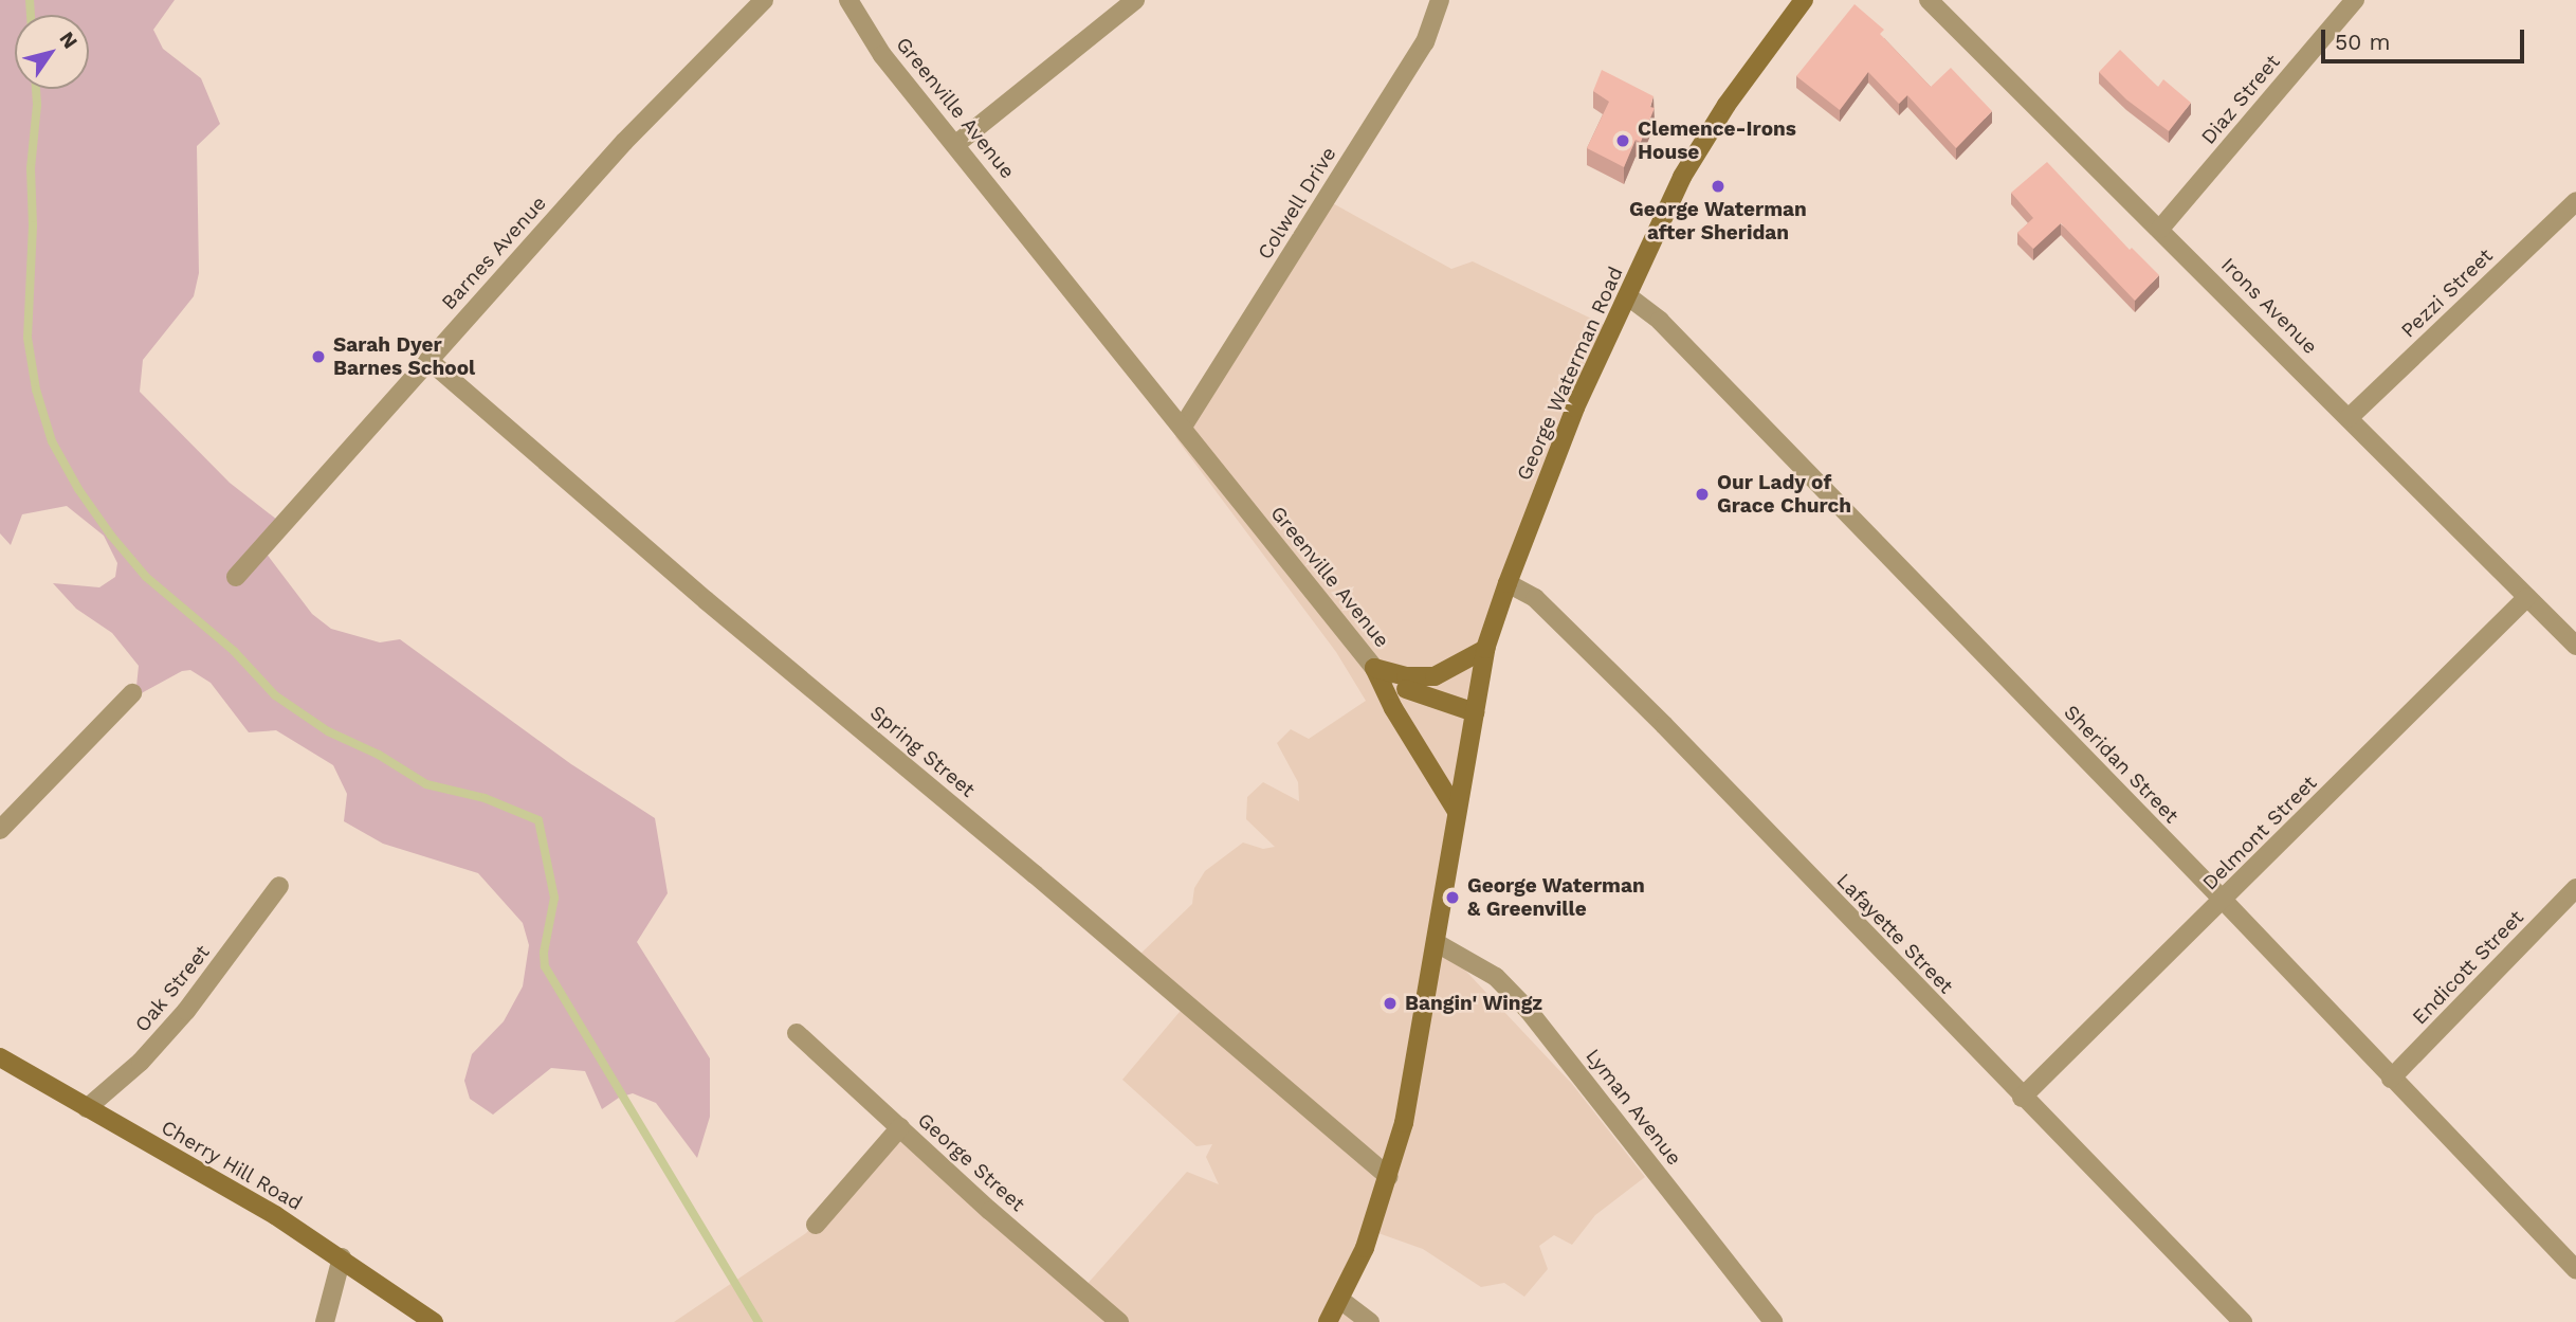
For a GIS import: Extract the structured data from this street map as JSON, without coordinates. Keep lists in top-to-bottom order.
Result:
{
  "streets": {
    "main road": ["Greenville Avenue", "George Waterman Road", "Cherry Hill Road"],
    "street": [
      "Diaz Street",
      "Colwell Drive",
      "Barnes Avenue",
      "Pezzi Street",
      "Irons Avenue",
      "Spring Street",
      "Sheridan Street",
      "Delmont Street",
      "Lafayette Street",
      "Endicott Street",
      "Oak Street",
      "Lyman Avenue",
      "George Street"
    ]
  },
  "crossings": [
    ["Diaz Street", "Irons Avenue"],
    ["Greenville Avenue", "Colwell Drive"],
    ["Greenville Avenue", "George Waterman Road"],
    ["Barnes Avenue", "Spring Street"],
    ["Pezzi Street", "Irons Avenue"],
    ["Irons Avenue", "Delmont Street"],
    ["George Waterman Road", "Sheridan Street"],
    ["George Waterman Road", "Lafayette Street"],
    ["Sheridan Street", "Delmont Street"],
    ["Sheridan Street", "Endicott Street"],
    ["Delmont Street", "Lafayette Street"],
    ["Oak Street", "Cherry Hill Road"]
  ],
  "places": [
    "Clemence-Irons House",
    "George Waterman after Sheridan",
    "Sarah Dyer Barnes School",
    "Our Lady of Grace Church",
    "George Waterman & Greenville",
    "Bangin' Wingz"
  ],
  "scale_bar": "50 m",
  "north": "top right"
}
